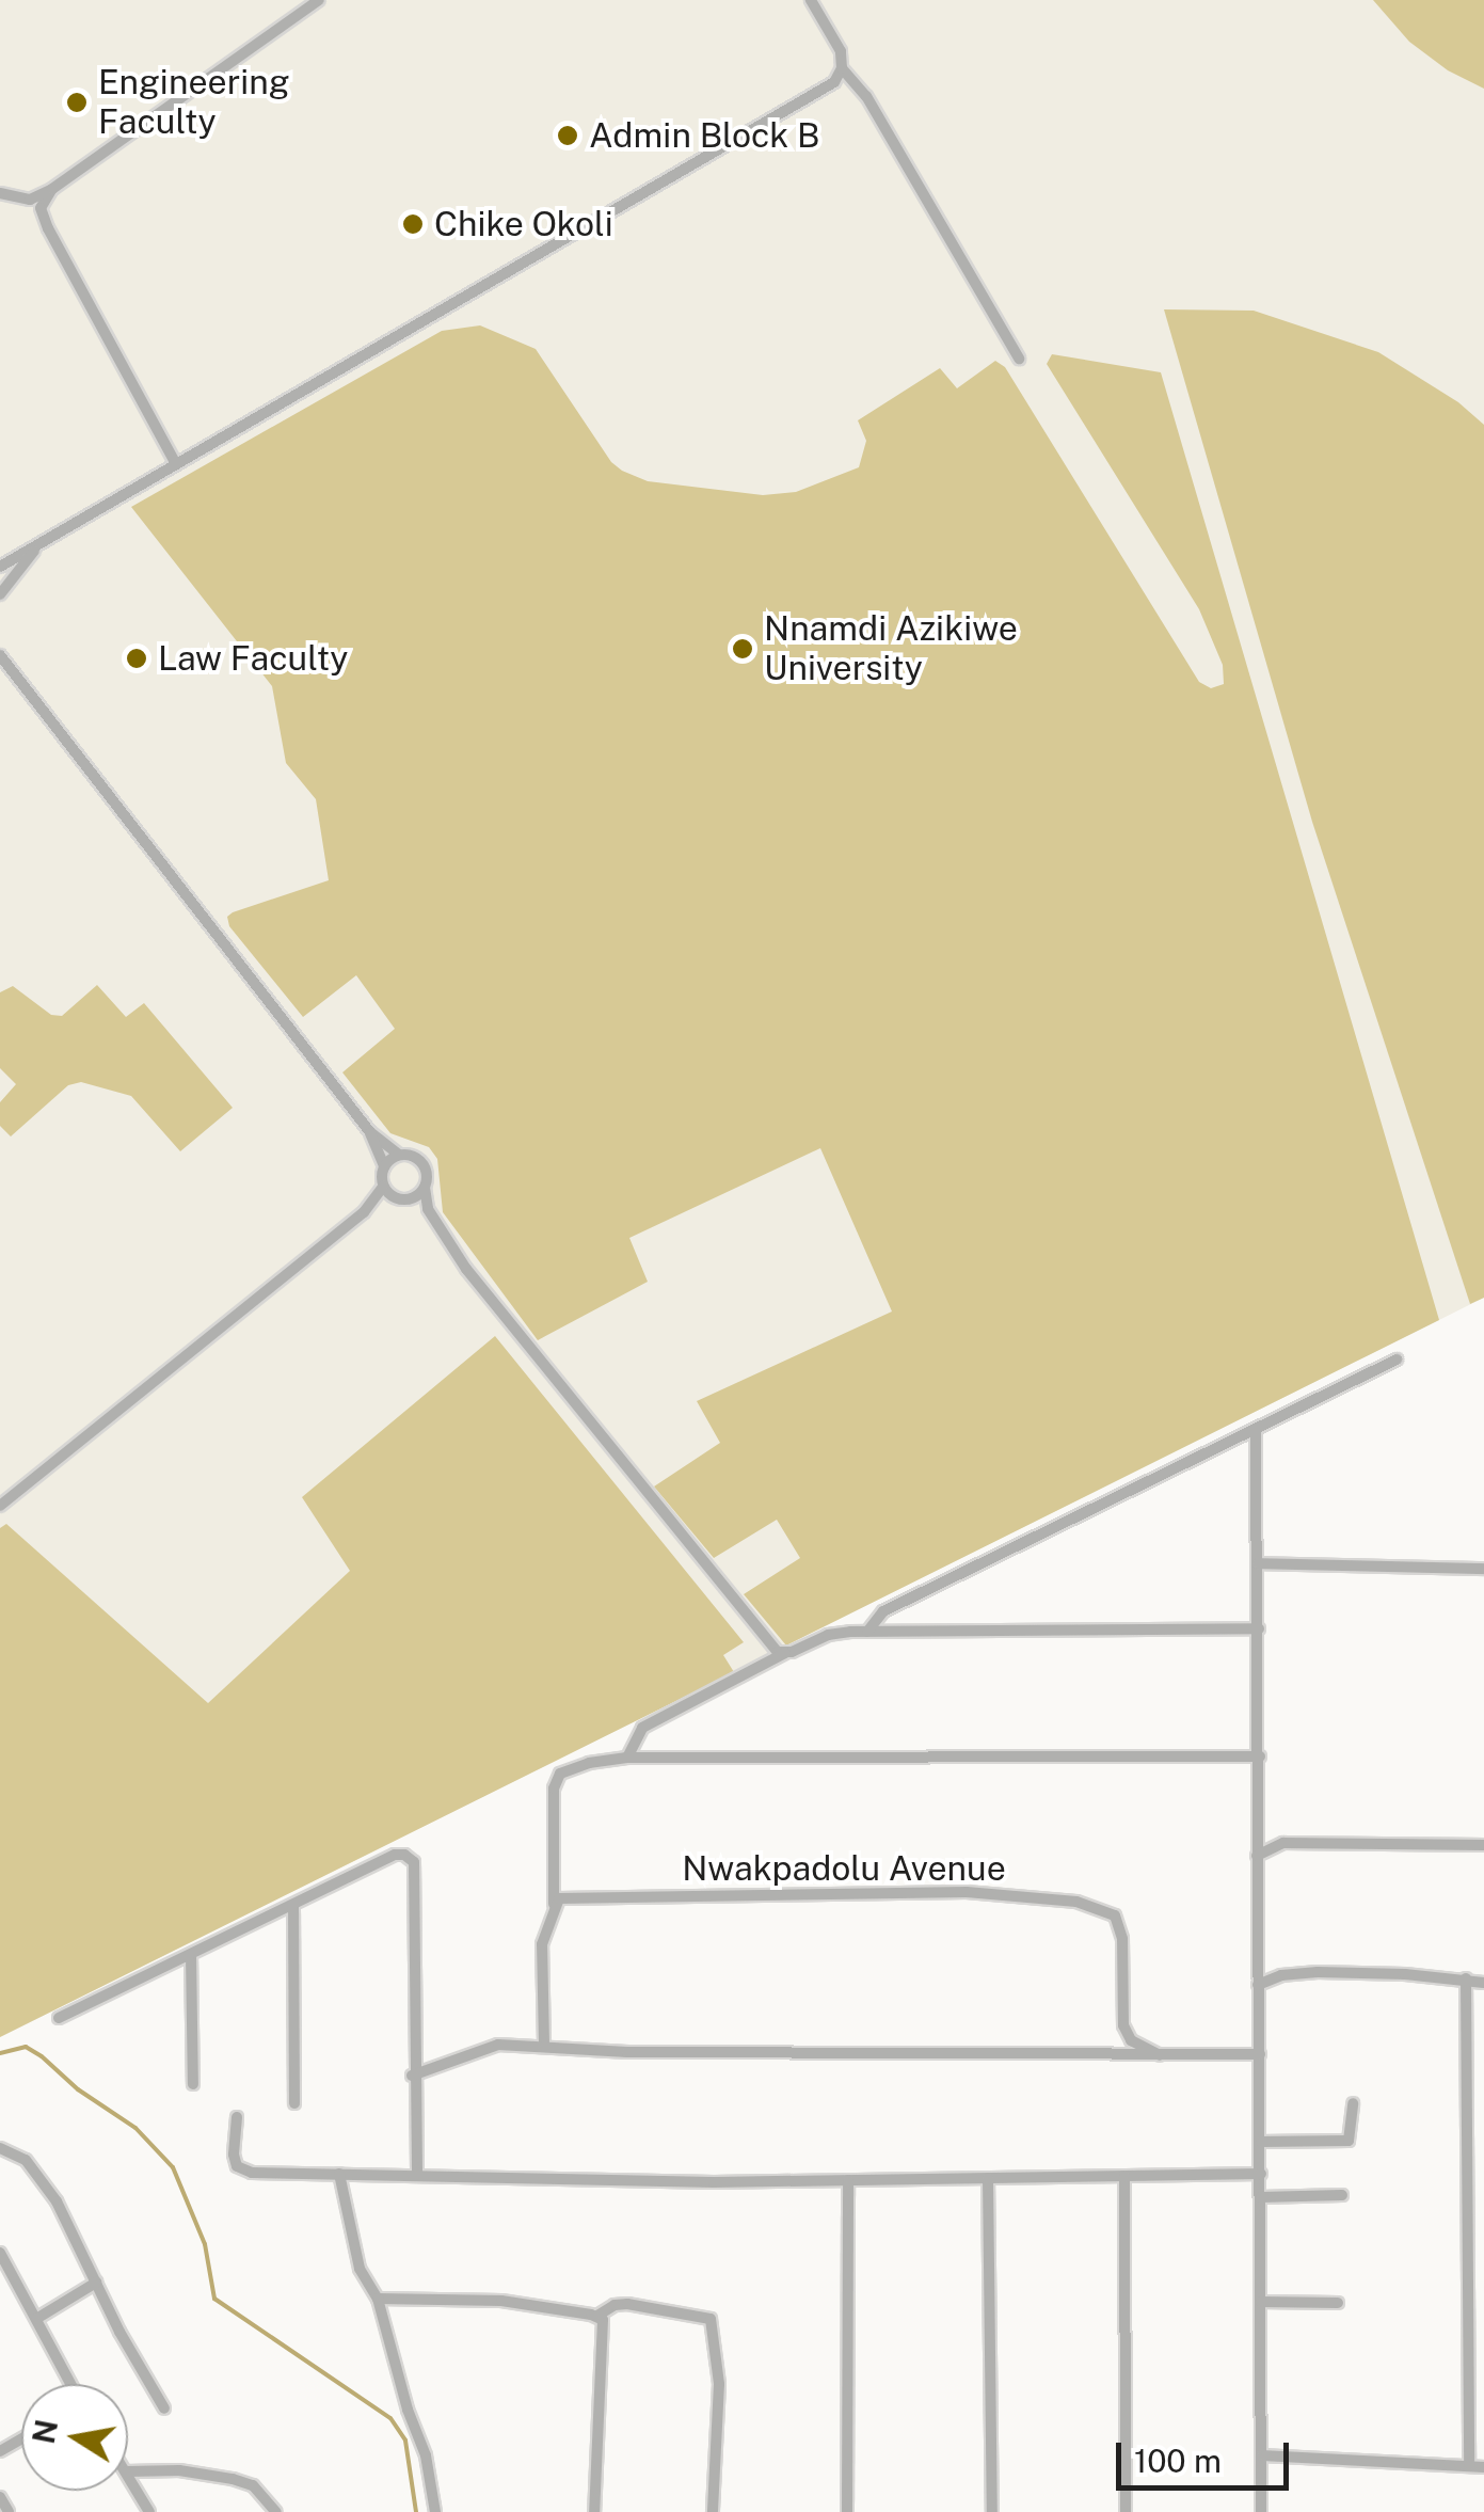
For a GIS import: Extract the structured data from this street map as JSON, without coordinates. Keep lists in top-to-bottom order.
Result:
{
  "streets": {
    "street": ["Nwakpadolu Avenue"]
  },
  "places": [
    "Engineering Faculty",
    "Admin Block B",
    "Chike Okoli",
    "Nnamdi Azikiwe University",
    "Law Faculty"
  ],
  "scale_bar": "100 m",
  "north": "left"
}
